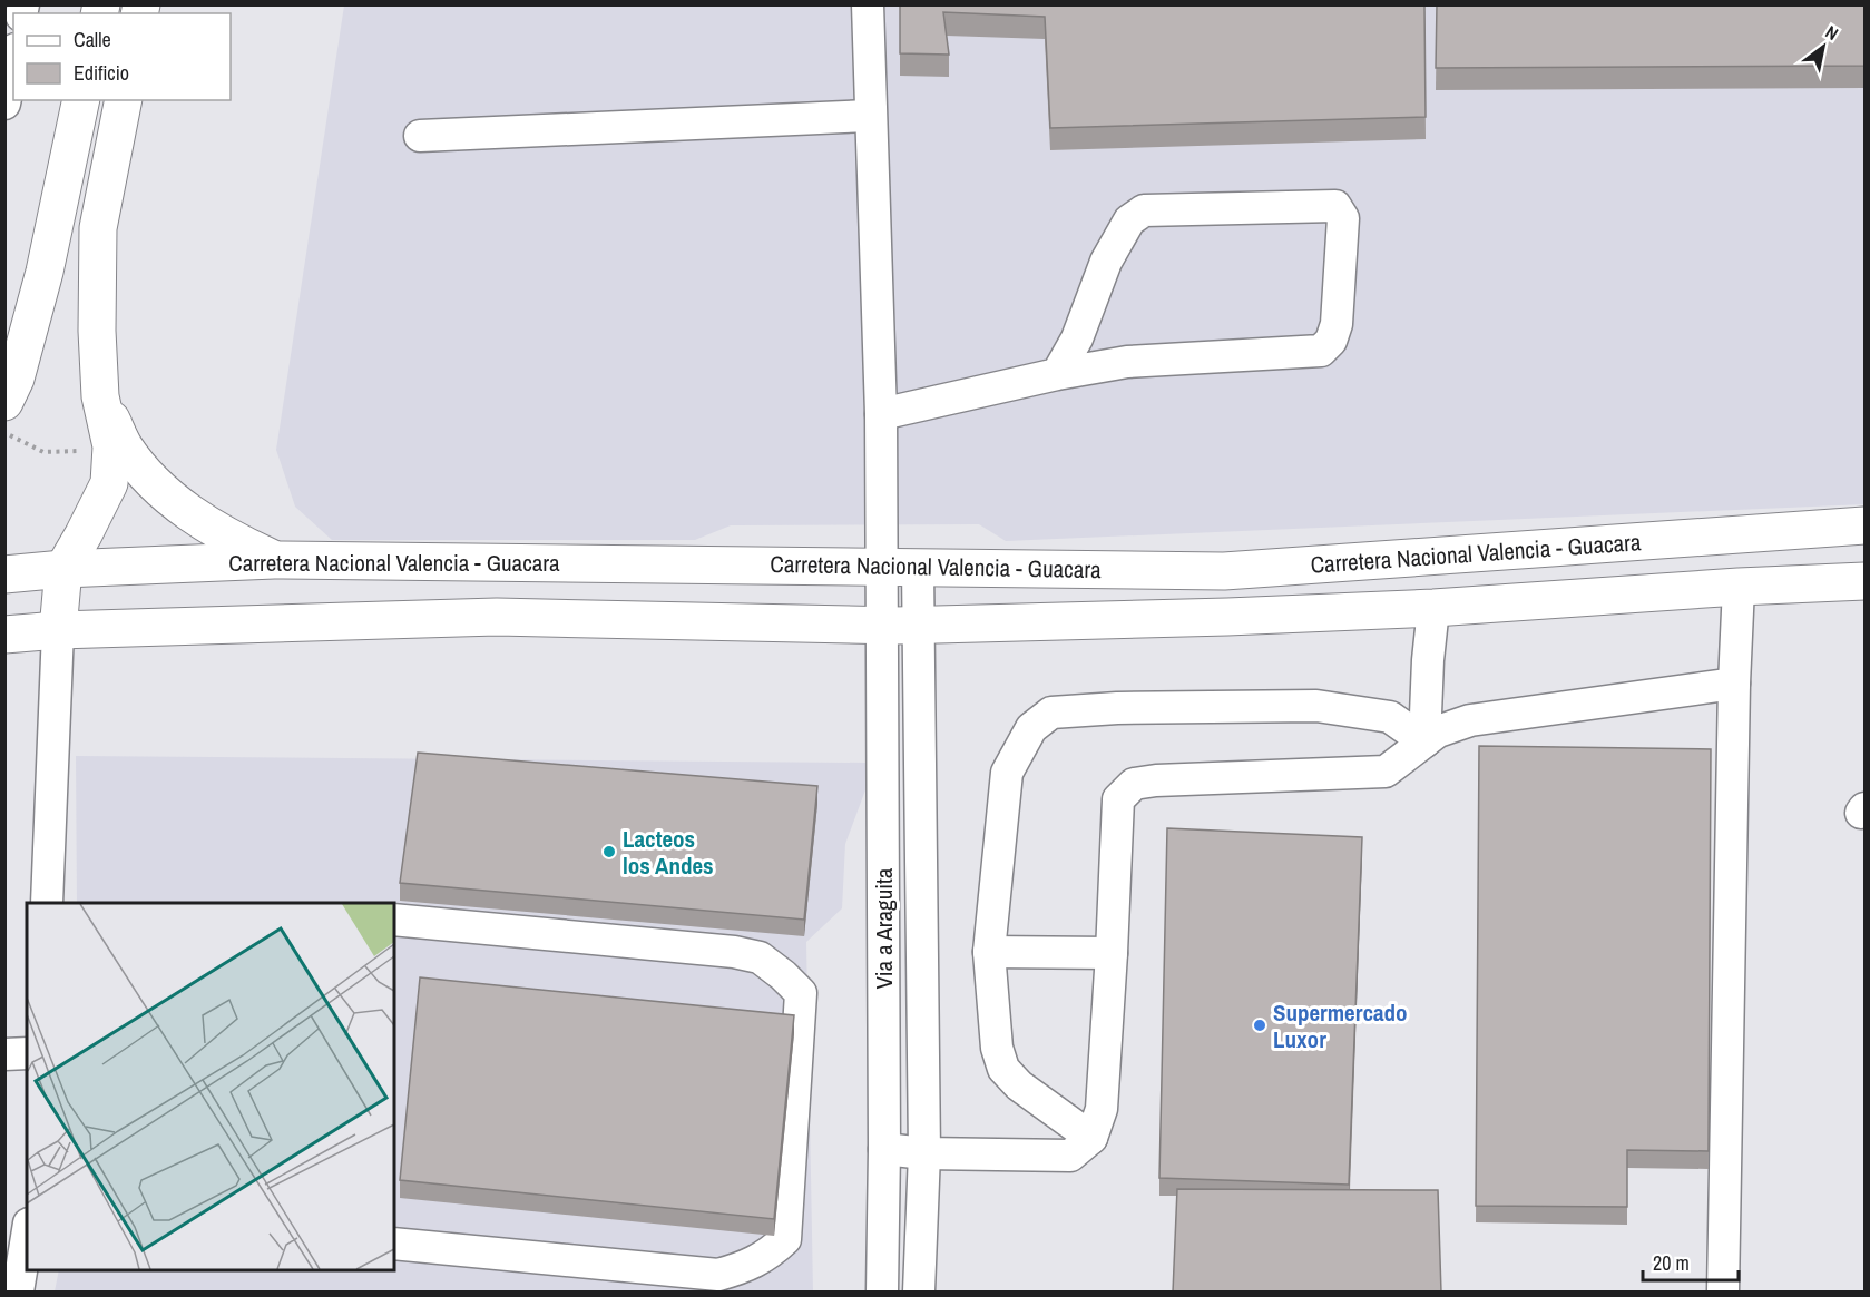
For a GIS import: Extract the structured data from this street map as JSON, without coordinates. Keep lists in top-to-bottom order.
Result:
{
  "streets": {
    "main road": ["Carretera Nacional Valencia - Guacara"],
    "street": ["Via a Araguita"]
  },
  "crossings": [
    ["Carretera Nacional Valencia - Guacara", "Via a Araguita"]
  ],
  "places": ["Lacteos los Andes", "Supermercado Luxor"],
  "legend": ["Calle", "Edificio"],
  "scale_bar": "20 m",
  "north": "top right"
}
